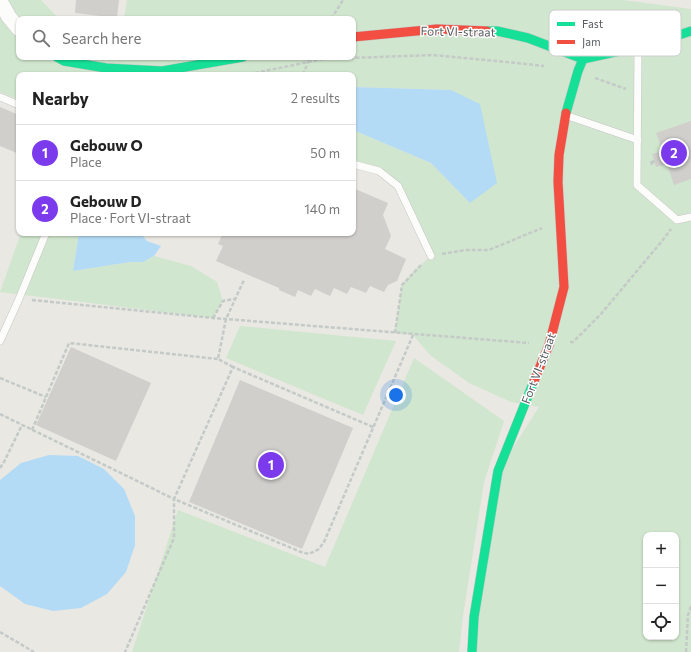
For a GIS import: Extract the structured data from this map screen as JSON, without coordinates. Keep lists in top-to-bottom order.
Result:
{
  "streets": {
    "street": ["Fort VI-straat"]
  },
  "legend": ["Fast", "Jam"],
  "page": {
    "search": "Search here",
    "heading": ["Nearby", "2 results"],
    "list": [
      {
        "mark": "1",
        "name": "Gebouw O",
        "note": "Place",
        "value": "50 m"
      },
      {
        "mark": "2",
        "name": "Gebouw D",
        "note": "Place · Fort VI-straat",
        "value": "140 m"
      }
    ],
    "pins": ["2", "1"],
    "map_buttons": ["+", "−"]
  }
}
